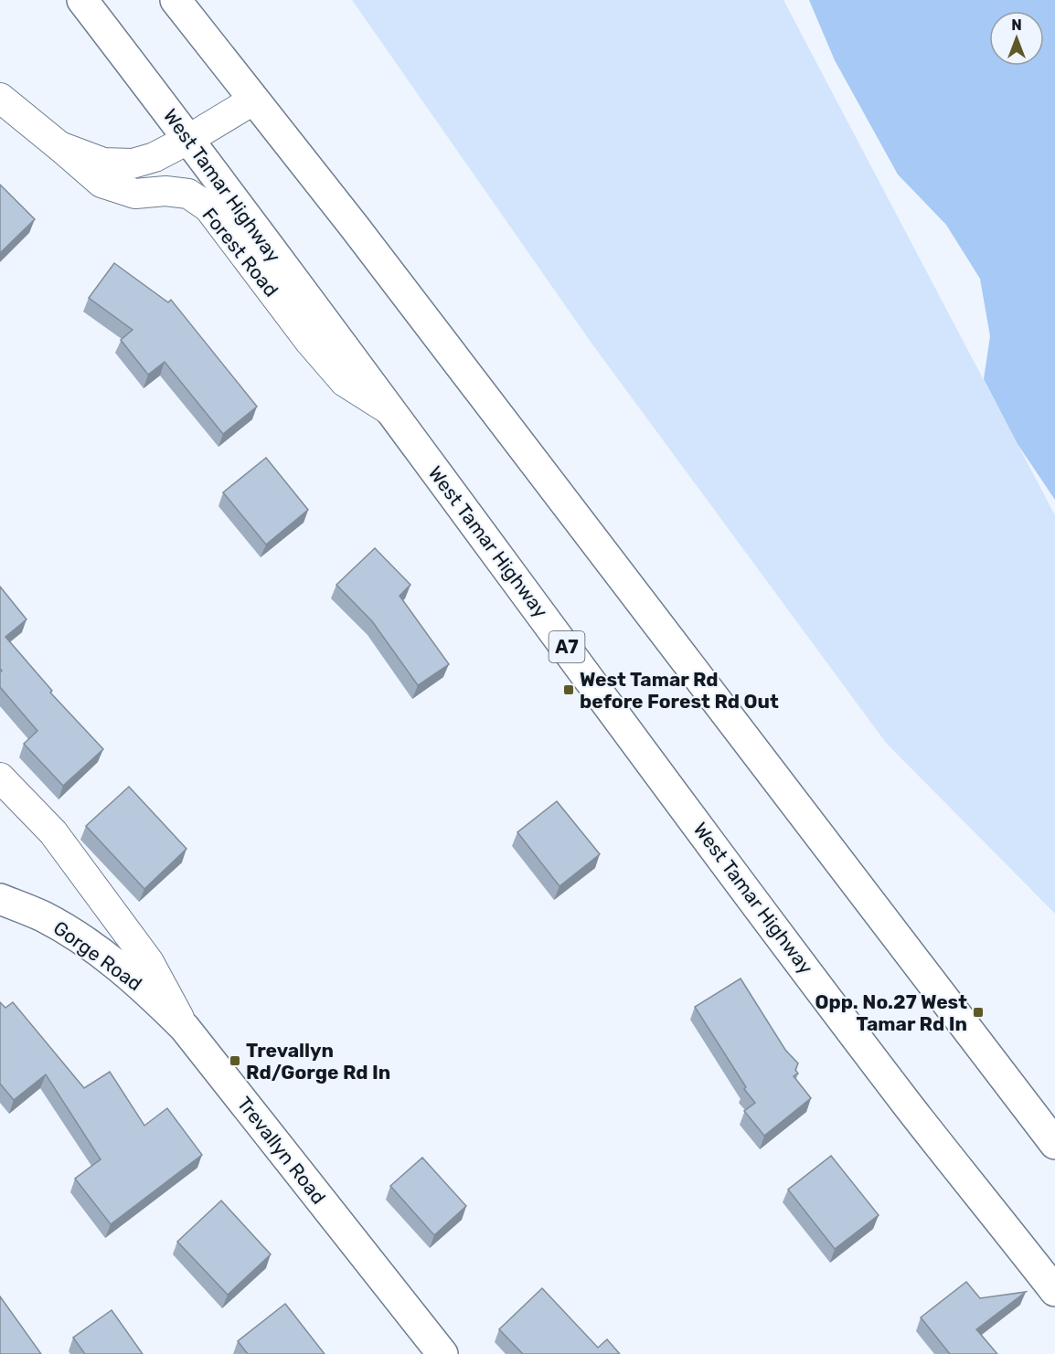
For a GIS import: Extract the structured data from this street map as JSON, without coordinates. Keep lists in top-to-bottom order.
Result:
{
  "streets": {
    "main road": [
      "West Tamar Highway",
      "A7",
      "Gorge Road",
      "Trevallyn Road"
    ],
    "street": ["Forest Road"]
  },
  "crossings": [
    ["West Tamar Highway", "Forest Road"],
    ["Gorge Road", "Trevallyn Road"]
  ],
  "places": {
    "transit": ["West Tamar Rd before Forest Rd Out", "Opp. No.27 West Tamar Rd In", "Trevallyn Rd/Gorge Rd In"]
  },
  "north": "top"
}
